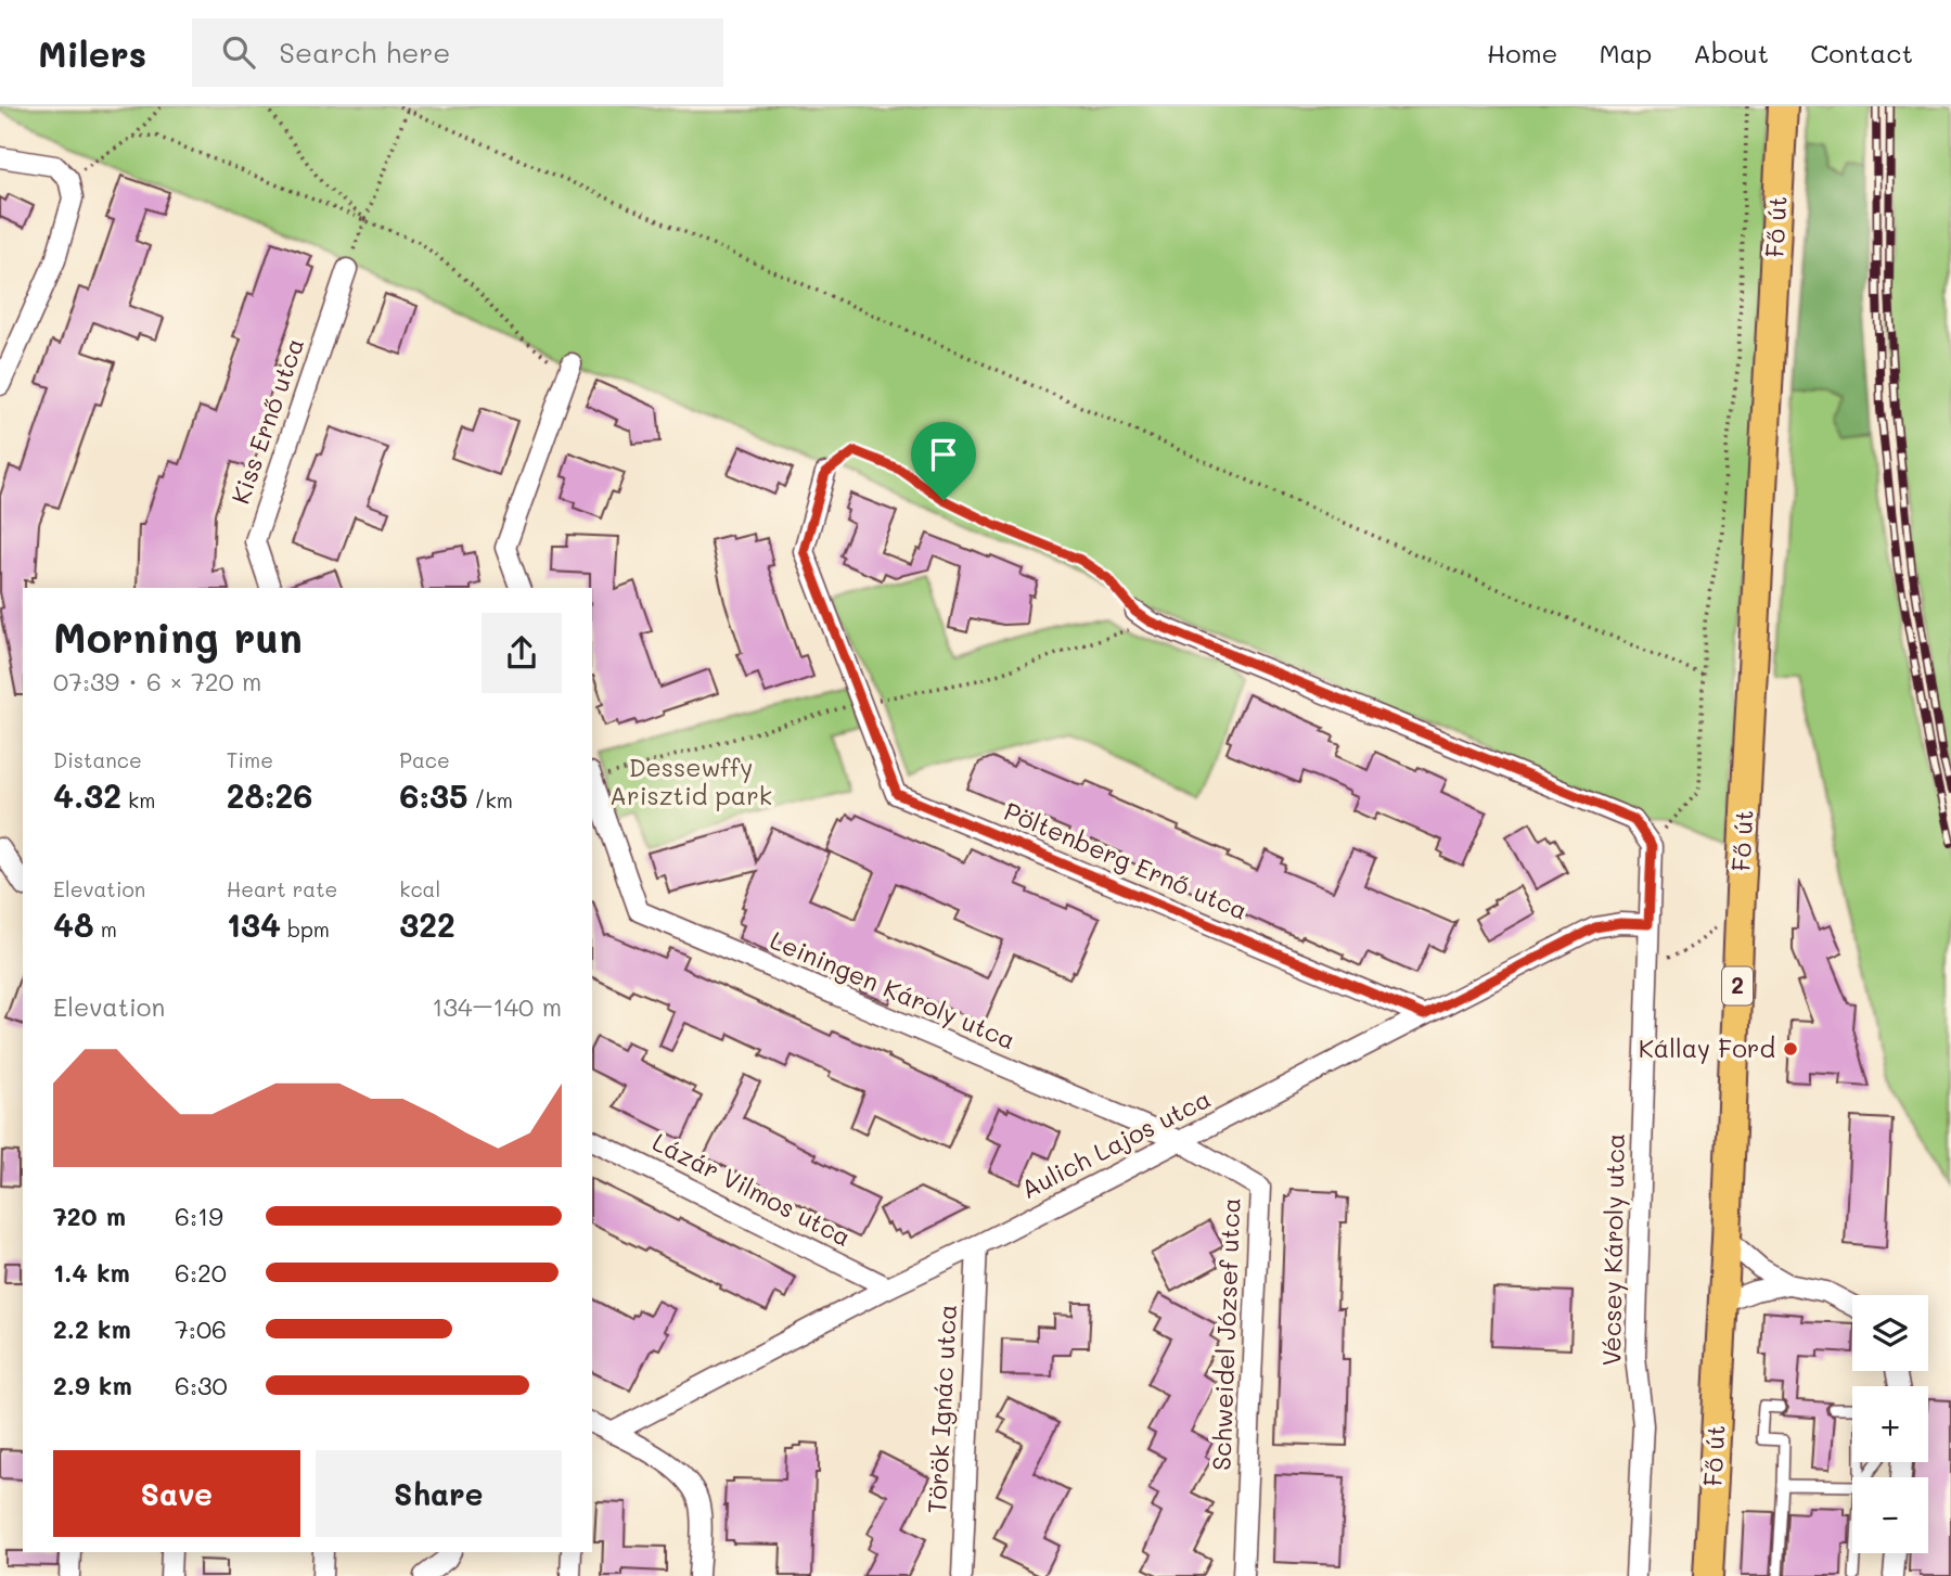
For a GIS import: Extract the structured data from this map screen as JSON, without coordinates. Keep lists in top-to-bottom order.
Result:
{
  "streets": {
    "main road": ["Fő út", "2"],
    "street": [
      "Kiss Ernő utca",
      "Pöltenberg Ernő utca",
      "Leiningen Károly utca",
      "Aulich Lajos utca",
      "Lázár Vilmos utca",
      "Vécsey Károly utca",
      "Schweidel József utca",
      "Török Ignác utca"
    ]
  },
  "crossings": [
    ["Pöltenberg Ernő utca", "Aulich Lajos utca"],
    ["Leiningen Károly utca", "Aulich Lajos utca"],
    ["Leiningen Károly utca", "Schweidel József utca"],
    ["Aulich Lajos utca", "Lázár Vilmos utca"],
    ["Aulich Lajos utca", "Vécsey Károly utca"],
    ["Aulich Lajos utca", "Schweidel József utca"],
    ["Aulich Lajos utca", "Török Ignác utca"]
  ],
  "parks": ["Dessewffy Arisztid park"],
  "places": ["Kállay Ford"],
  "page": {
    "header": "Milers",
    "search": "Search here",
    "nav": [
      "Home",
      "Map",
      "About",
      "Contact"
    ],
    "heading": ["Morning run", "07:39 · 6 × 720 m"],
    "stats": [
      ["Distance", "4.32 km"],
      ["Time", "28:26"],
      ["Pace", "6:35 /km"],
      ["Elevation", "48 m"],
      ["Heart rate", "134 bpm"],
      ["kcal", "322"]
    ],
    "chart": ["Elevation", "134–140 m"],
    "list": [
      {
        "name": "720 m",
        "note": "6:19"
      },
      {
        "name": "1.4 km",
        "note": "6:20"
      },
      {
        "name": "2.2 km",
        "note": "7:06"
      },
      {
        "name": "2.9 km",
        "note": "6:30"
      }
    ],
    "map_buttons": ["+", "−"],
    "buttons": ["Save", "Share"]
  }
}
